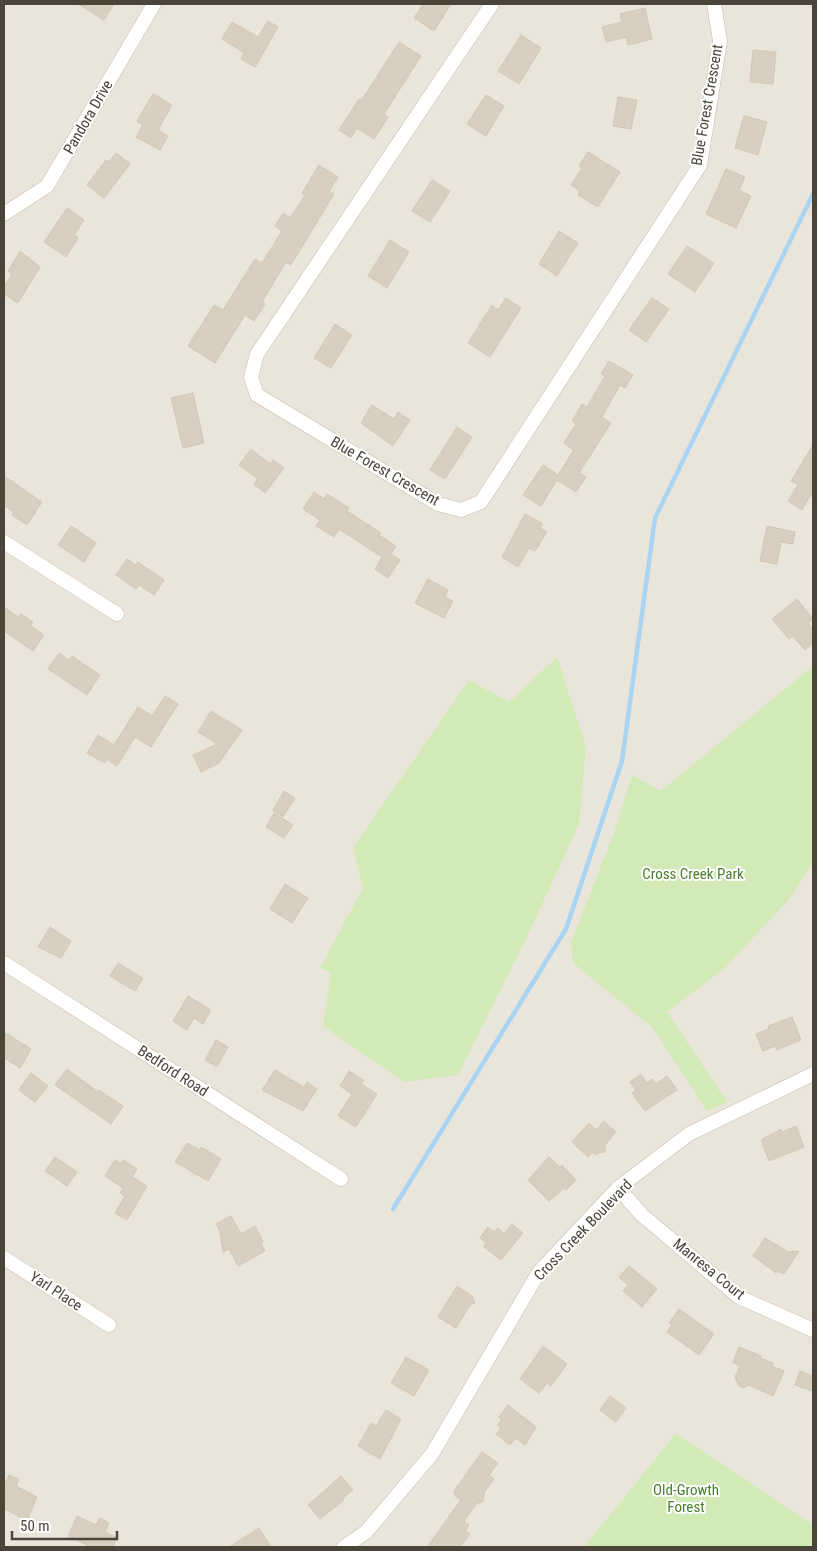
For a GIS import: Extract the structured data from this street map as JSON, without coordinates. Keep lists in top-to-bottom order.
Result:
{
  "streets": {
    "street": [
      "Blue Forest Crescent",
      "Pandora Drive",
      "Bedford Road",
      "Cross Creek Boulevard",
      "Manresa Court",
      "Yarl Place"
    ]
  },
  "crossings": [
    ["Cross Creek Boulevard", "Manresa Court"]
  ],
  "parks": ["Cross Creek Park", "Old-Growth Forest"],
  "scale_bar": "50 m"
}
